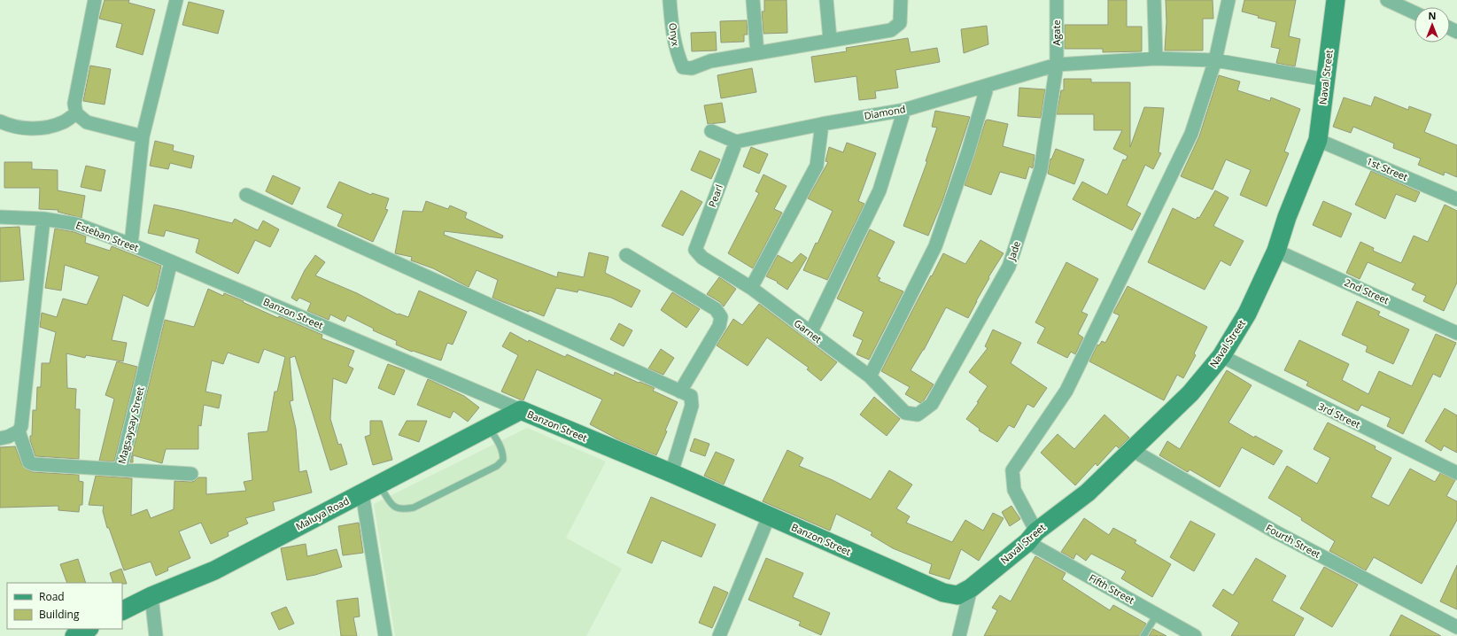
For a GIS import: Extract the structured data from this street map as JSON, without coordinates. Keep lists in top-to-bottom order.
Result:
{
  "streets": {
    "street": [
      "Agate",
      "Onyx",
      "Naval Street",
      "Diamond",
      "1st Street",
      "Pearl",
      "Esteban Street",
      "Jade",
      "2nd Street",
      "Banzon Street",
      "Garnet",
      "3rd Street",
      "Magsaysay Street",
      "Maluya Road",
      "Fourth Street",
      "Fifth Street"
    ]
  },
  "crossings": [
    ["Agate", "Diamond"],
    ["Agate", "Jade"],
    ["Naval Street", "Diamond"],
    ["Naval Street", "1st Street"],
    ["Naval Street", "2nd Street"],
    ["Naval Street", "Banzon Street"],
    ["Naval Street", "3rd Street"],
    ["Naval Street", "Fourth Street"],
    ["Naval Street", "Fifth Street"],
    ["Diamond", "Pearl"],
    ["Diamond", "Jade"],
    ["Pearl", "Garnet"],
    ["Esteban Street", "Banzon Street"],
    ["Esteban Street", "Magsaysay Street"],
    ["Jade", "Garnet"],
    ["Banzon Street", "Magsaysay Street"],
    ["Banzon Street", "Maluya Road"]
  ],
  "legend": ["Road", "Building"],
  "north": "top"
}
